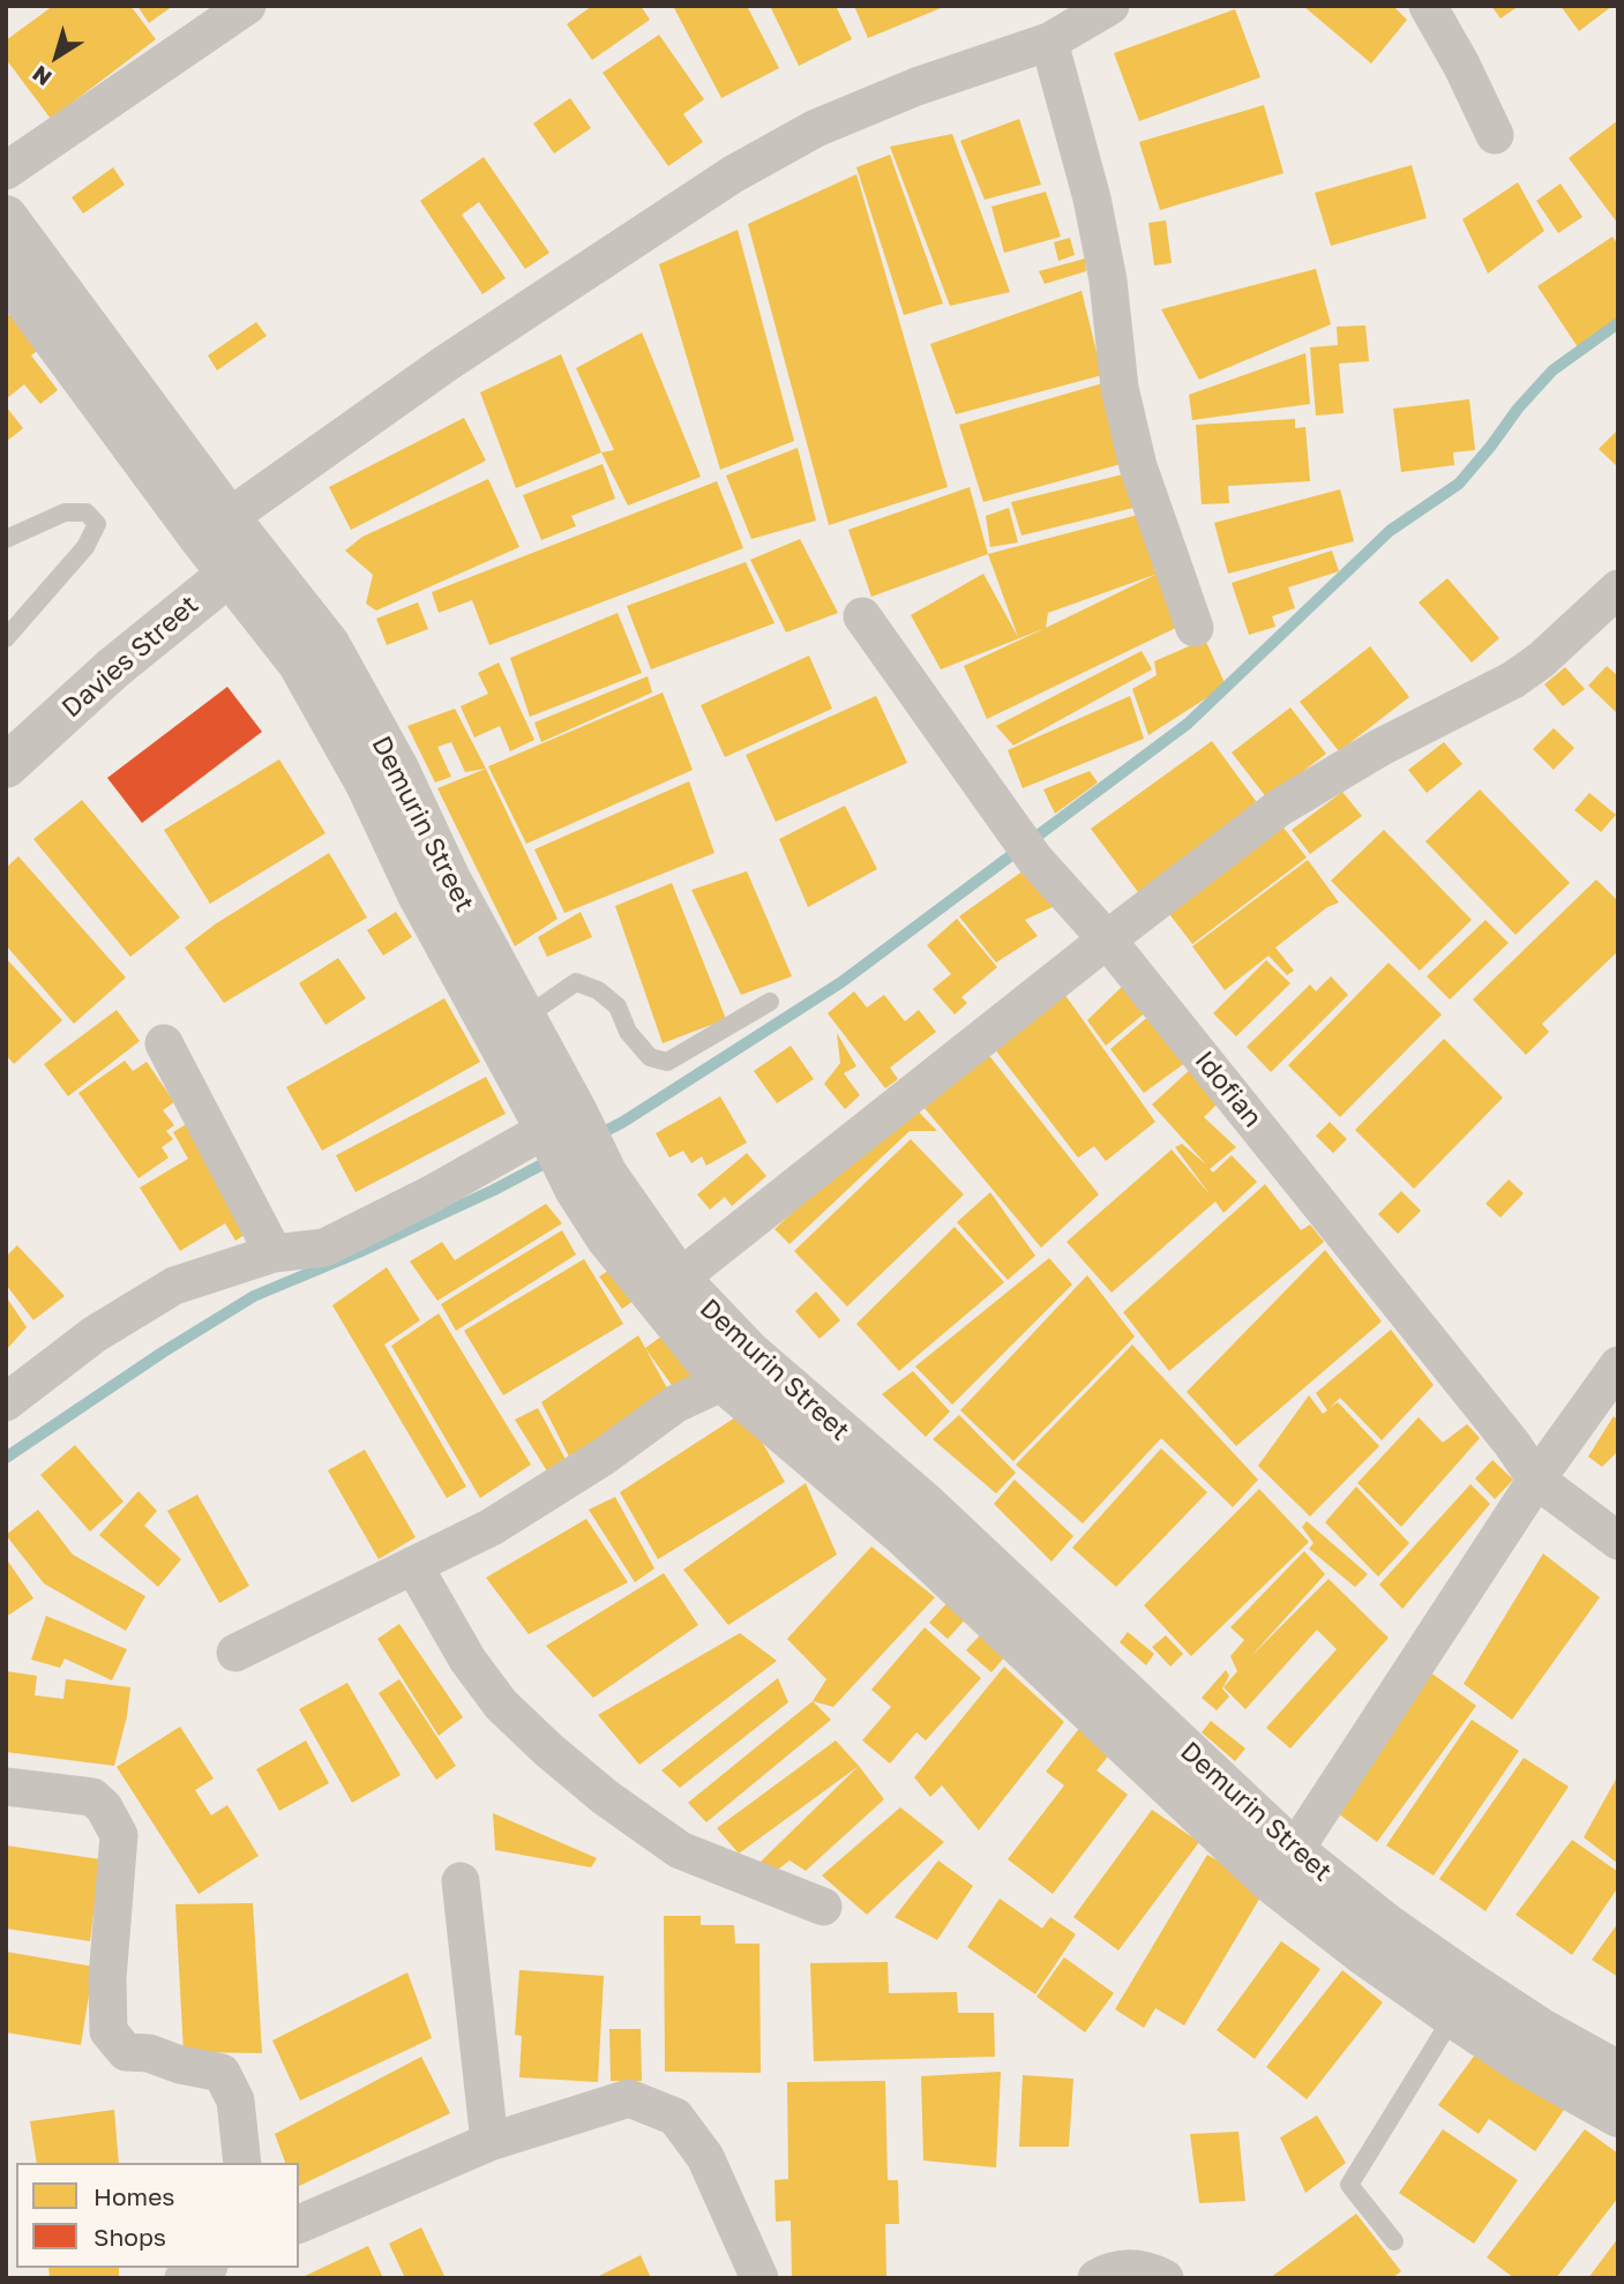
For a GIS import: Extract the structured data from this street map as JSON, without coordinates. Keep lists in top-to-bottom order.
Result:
{
  "streets": {
    "street": ["Davies Street", "Demurin Street", "Idofian"]
  },
  "crossings": [
    ["Davies Street", "Demurin Street"]
  ],
  "legend": ["Homes", "Shops"],
  "north": "bottom left"
}
